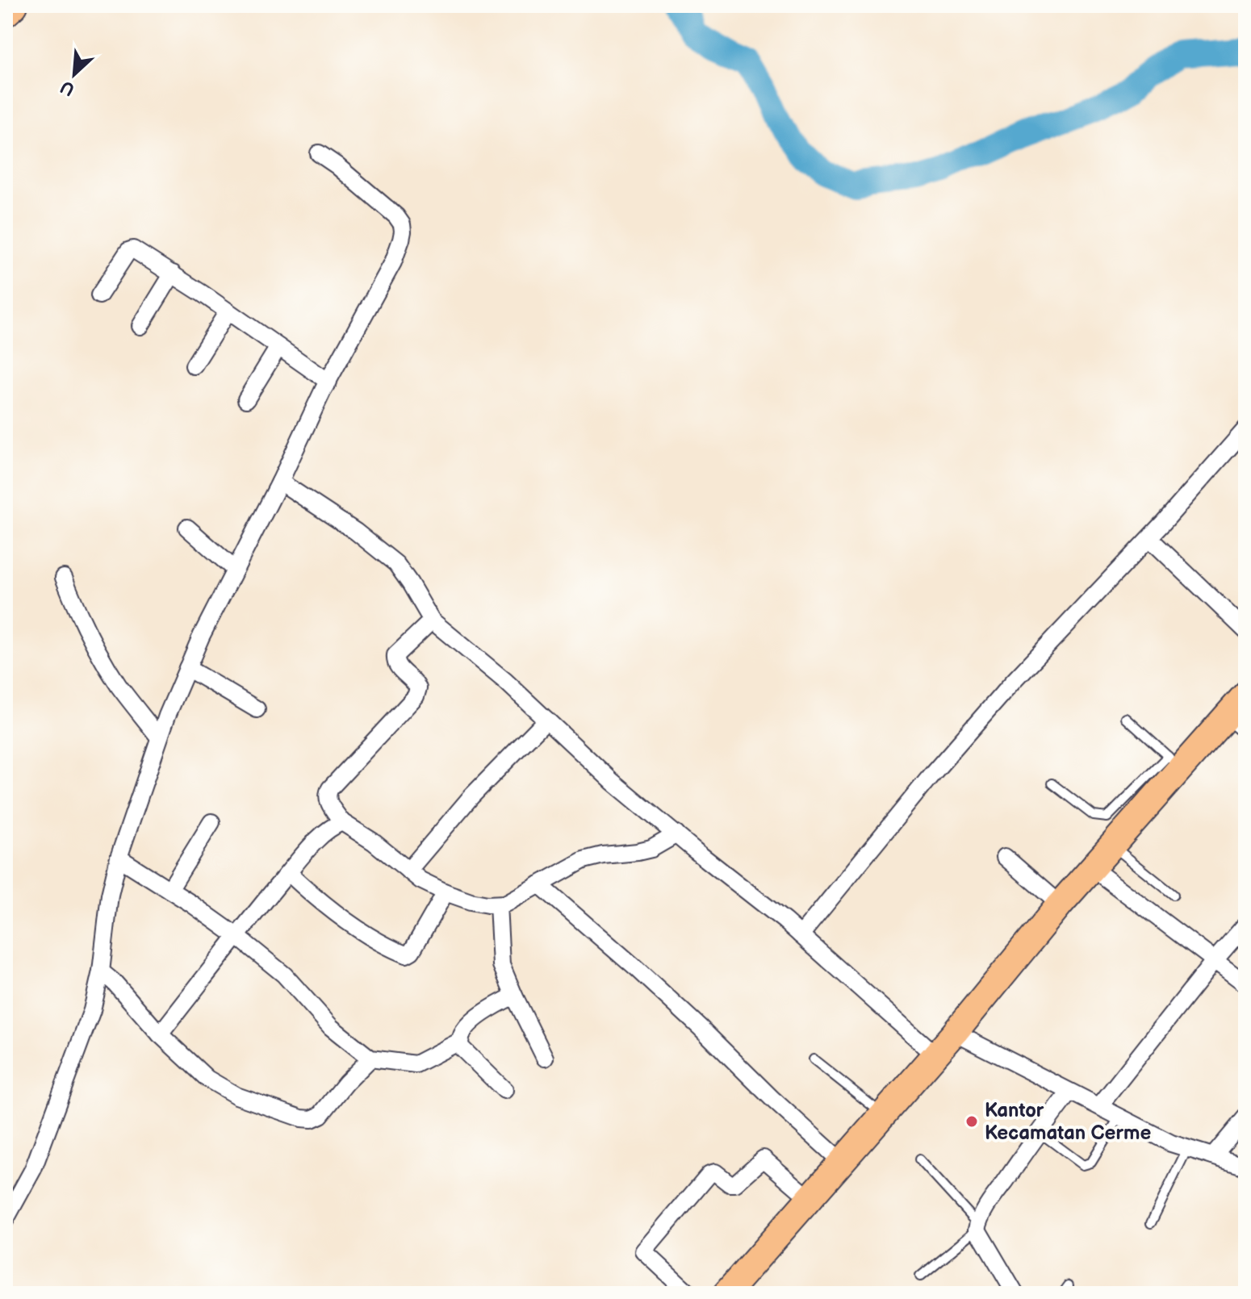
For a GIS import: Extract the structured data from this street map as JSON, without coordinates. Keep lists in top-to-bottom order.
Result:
{
  "places": ["Kantor Kecamatan Cerme"],
  "north": "bottom left"
}
